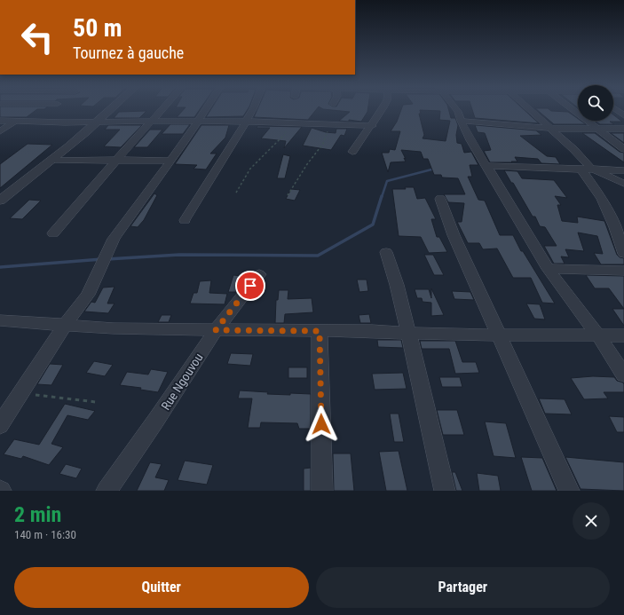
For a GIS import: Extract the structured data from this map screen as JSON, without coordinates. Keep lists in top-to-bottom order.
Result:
{
  "streets": {
    "street": ["Rue Ngouvou"]
  },
  "page": {
    "turn": ["50 m", "Tournez à gauche"],
    "heading": ["2 min", "140 m · 16:30"],
    "buttons": ["Quitter", "Partager"]
  }
}
